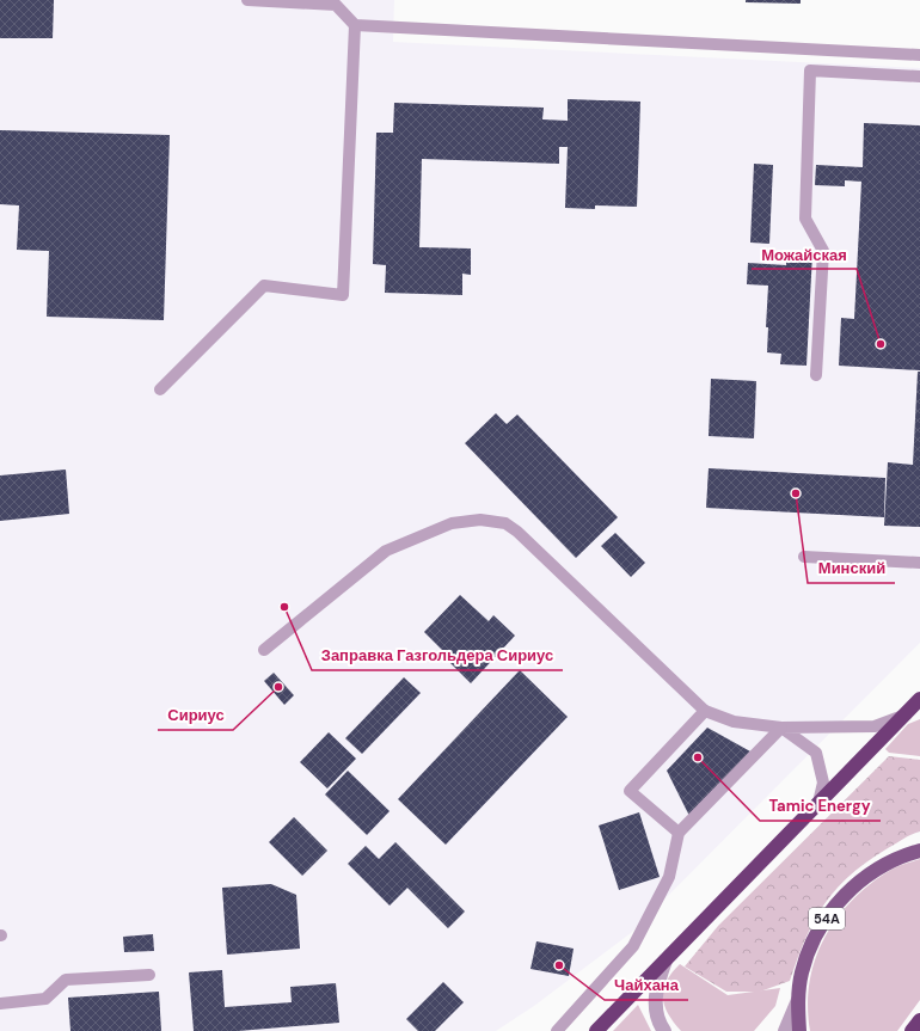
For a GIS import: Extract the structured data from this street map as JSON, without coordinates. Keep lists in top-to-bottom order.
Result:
{
  "streets": {
    "main road": ["54А"]
  },
  "places": [
    "Можайская",
    "Минский",
    "Заправка Газгольдера Сириус",
    "Сириус",
    "Tamic Energy",
    "Чайхана"
  ]
}
